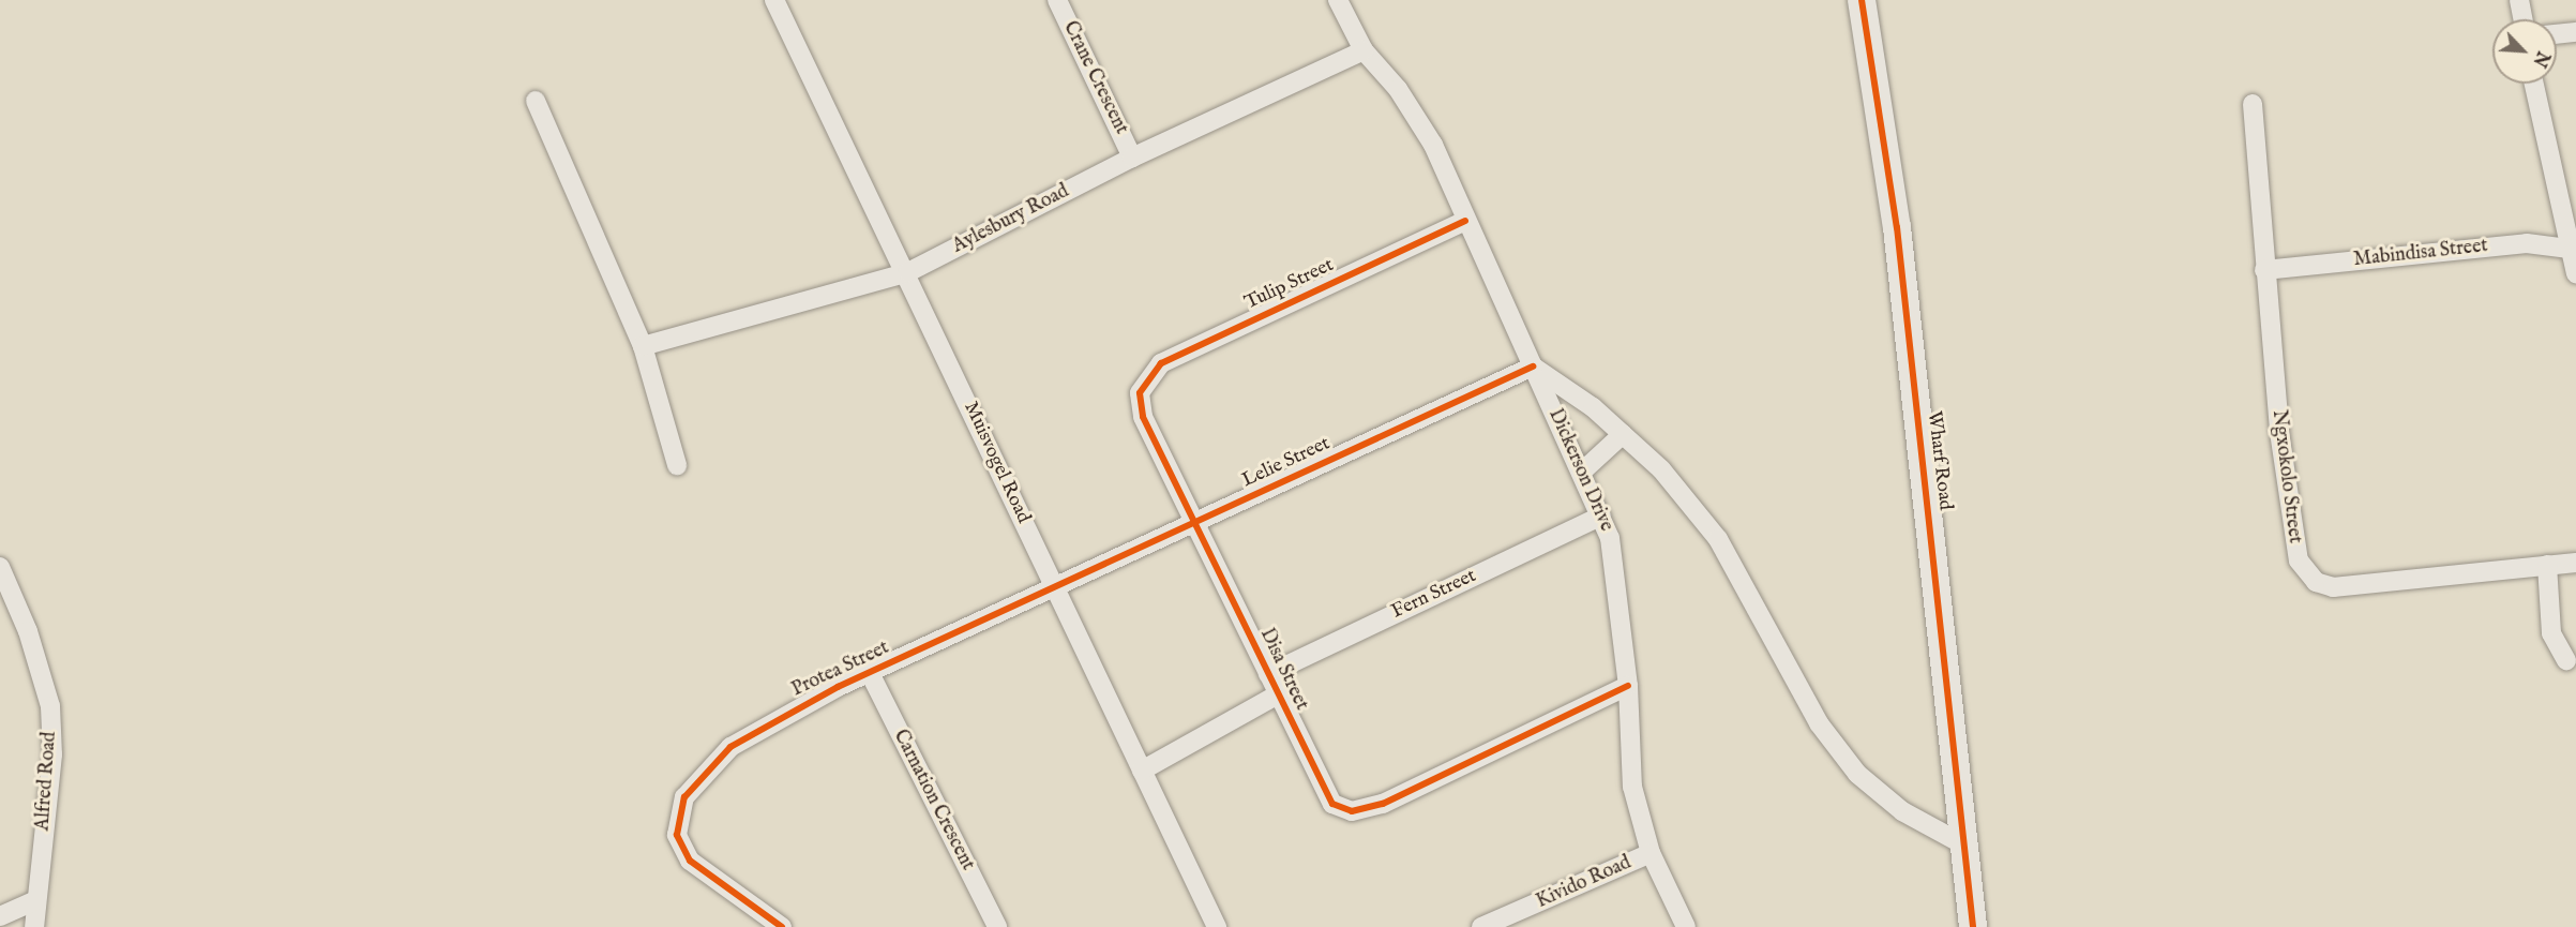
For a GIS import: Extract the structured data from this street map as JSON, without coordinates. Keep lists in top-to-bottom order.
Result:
{
  "streets": {
    "street": [
      "Crane Crescent",
      "Aylesbury Road",
      "Mabindisa Street",
      "Tulip Street",
      "Wharf Road",
      "Muisvogel Road",
      "Lelie Street",
      "Dickerson Drive",
      "Ngxokolo Street",
      "Fern Street",
      "Protea Street",
      "Disa Street",
      "Alfred Road",
      "Carnation Crescent",
      "Kivido Road"
    ]
  },
  "crossings": [
    ["Crane Crescent", "Aylesbury Road"],
    ["Aylesbury Road", "Muisvogel Road"],
    ["Aylesbury Road", "Dickerson Drive"],
    ["Mabindisa Street", "Ngxokolo Street"],
    ["Tulip Street", "Dickerson Drive"],
    ["Tulip Street", "Disa Street"],
    ["Muisvogel Road", "Lelie Street"],
    ["Muisvogel Road", "Protea Street"],
    ["Lelie Street", "Dickerson Drive"],
    ["Lelie Street", "Protea Street"],
    ["Lelie Street", "Disa Street"],
    ["Dickerson Drive", "Fern Street"],
    ["Dickerson Drive", "Disa Street"],
    ["Dickerson Drive", "Kivido Road"],
    ["Fern Street", "Disa Street"],
    ["Protea Street", "Carnation Crescent"]
  ],
  "north": "bottom right"
}
